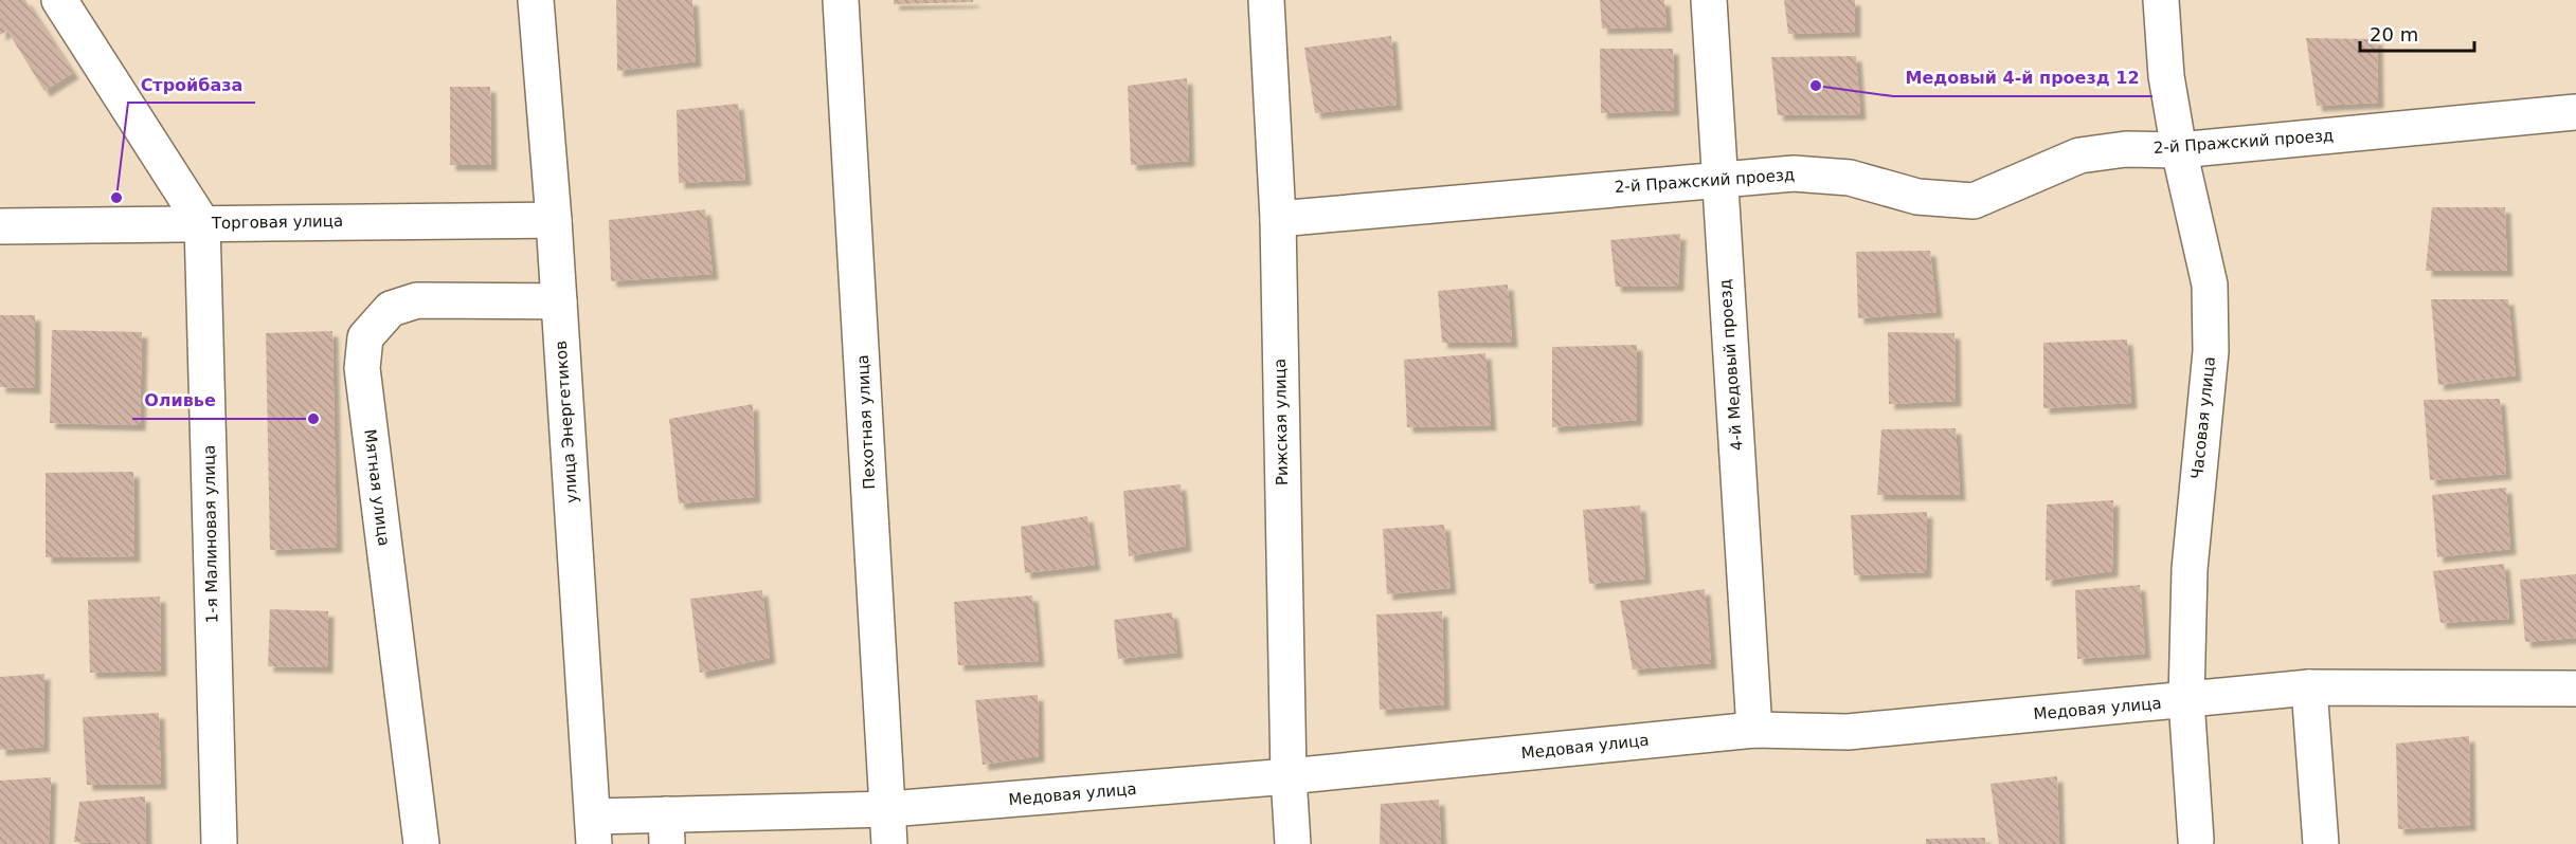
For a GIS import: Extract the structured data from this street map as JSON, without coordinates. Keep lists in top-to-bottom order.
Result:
{
  "streets": {
    "street": [
      "2-й Пражский проезд",
      "Торговая улица",
      "4-й Медовый проезд",
      "Часовая улица",
      "улица Энергетиков",
      "Пехотная улица",
      "Рижская улица",
      "Мятная улица",
      "1-я Малиновая улица",
      "Медовая улица"
    ]
  },
  "crossings": [
    ["2-й Пражский проезд", "4-й Медовый проезд"],
    ["2-й Пражский проезд", "Часовая улица"],
    ["2-й Пражский проезд", "Рижская улица"],
    ["Торговая улица", "улица Энергетиков"],
    ["Торговая улица", "1-я Малиновая улица"],
    ["4-й Медовый проезд", "Медовая улица"],
    ["Часовая улица", "Медовая улица"],
    ["улица Энергетиков", "Мятная улица"],
    ["улица Энергетиков", "Медовая улица"],
    ["Пехотная улица", "Медовая улица"],
    ["Рижская улица", "Медовая улица"]
  ],
  "places": ["Медовый 4-й проезд 12", "Стройбаза", "Оливье"],
  "scale_bar": "20 m"
}
